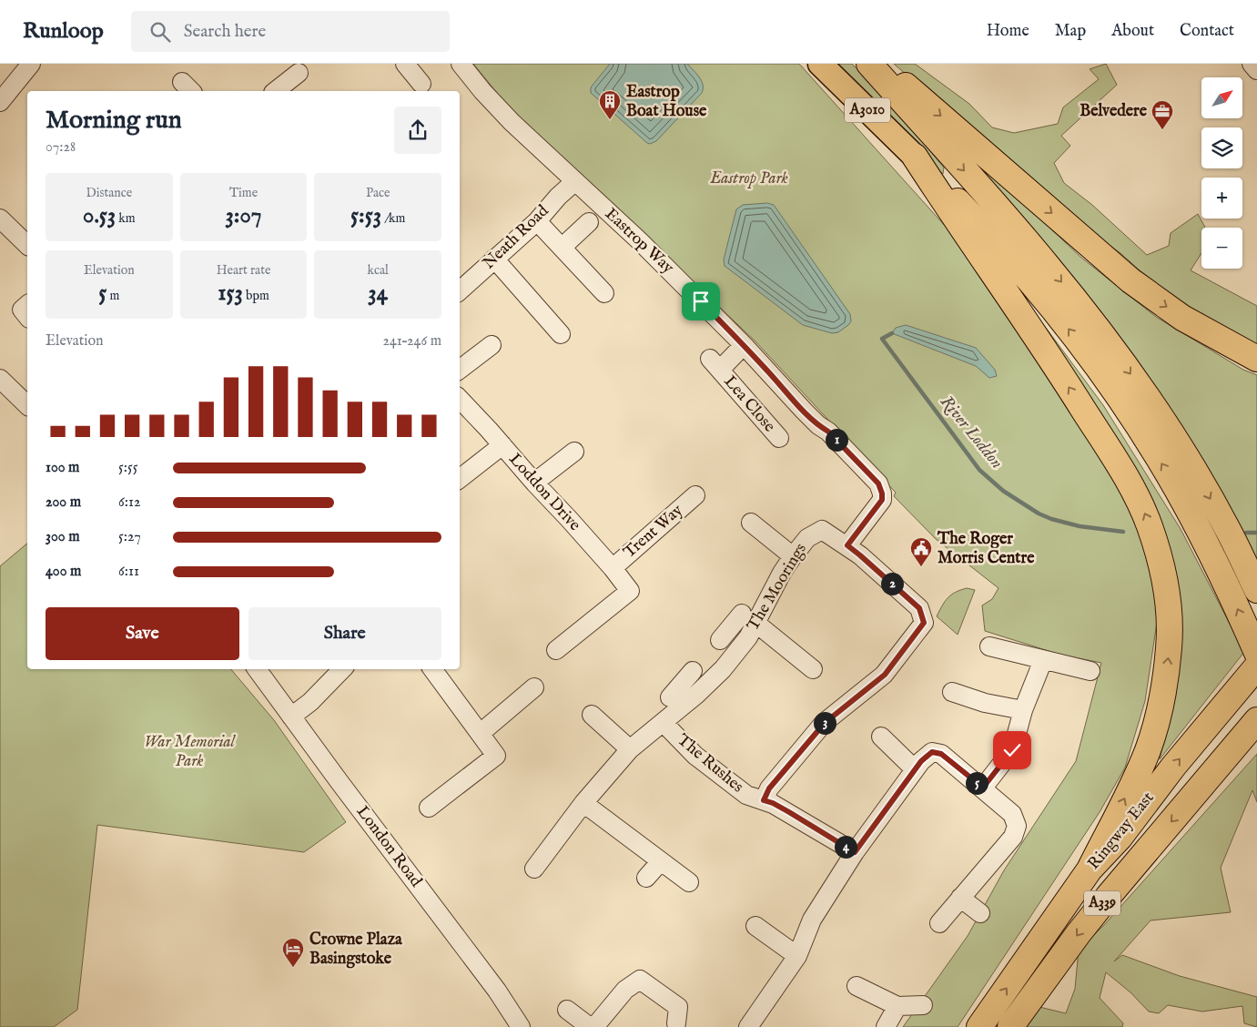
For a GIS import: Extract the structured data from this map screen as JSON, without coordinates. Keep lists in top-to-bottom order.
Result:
{
  "streets": {
    "highway": ["Ringway East", "A339"],
    "main road": ["A3010"],
    "street": [
      "Neath Road",
      "Eastrop Way",
      "Lea Close",
      "Loddon Drive",
      "Trent Way",
      "The Moorings",
      "The Rushes",
      "London Road"
    ]
  },
  "crossings": [
    ["Neath Road", "Eastrop Way"],
    ["Eastrop Way", "Lea Close"],
    ["Eastrop Way", "The Moorings"],
    ["Loddon Drive", "Trent Way"],
    ["The Moorings", "The Rushes"]
  ],
  "water": ["River Loddon"],
  "parks": ["Eastrop Park", "War Memorial Park"],
  "places": {
    "building": ["Eastrop Boat House"],
    "office": ["Belvedere"],
    "public building": ["The Roger Morris Centre"],
    "hotel": ["Crowne Plaza Basingstoke"]
  },
  "north": "top right",
  "page": {
    "header": "Runloop",
    "search": "Search here",
    "nav": [
      "Home",
      "Map",
      "About",
      "Contact"
    ],
    "map_buttons": ["+", "−"],
    "heading": ["Morning run", "07:28"],
    "stats": [
      ["Distance", "0.53 km"],
      ["Time", "3:07"],
      ["Pace", "5:53 /km"],
      ["Elevation", "5 m"],
      ["Heart rate", "153 bpm"],
      ["kcal", "34"]
    ],
    "chart": ["Elevation", "241–246 m"],
    "pins": [
      "1",
      "2",
      "3",
      "5",
      "4"
    ],
    "list": [
      {
        "name": "100 m",
        "note": "5:55"
      },
      {
        "name": "200 m",
        "note": "6:12"
      },
      {
        "name": "300 m",
        "note": "5:27"
      },
      {
        "name": "400 m",
        "note": "6:11"
      }
    ],
    "buttons": ["Save", "Share"]
  }
}
